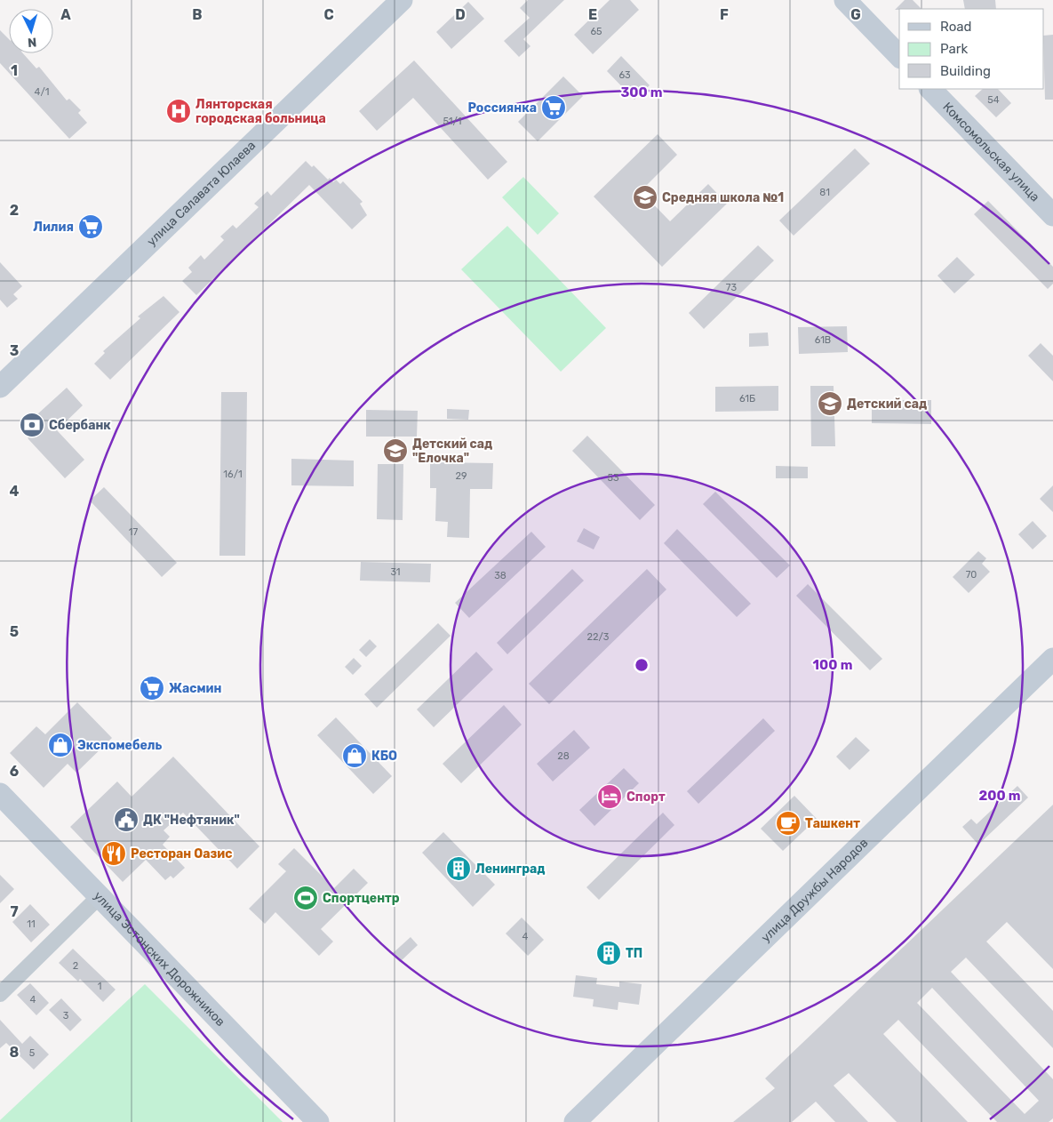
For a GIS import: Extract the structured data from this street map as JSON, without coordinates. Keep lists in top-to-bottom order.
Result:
{
  "streets": {
    "main road": [
      "Комсомольская улица",
      "улица Салавата Юлаева",
      "улица Дружбы Народов",
      "улица Эстонских Дорожников"
    ]
  },
  "places": {
    "supermarket": ["Россиянка", "Лилия", "Жасмин"],
    "hospital": ["Лянторская городская больница"],
    "school or university": ["Средняя школа №1", "Детский сад", "Детский сад \"Елочка\""],
    "bank": ["Сбербанк"],
    "shop": ["Экспомебель", "КБО"],
    "hotel": ["Спорт"],
    "public building": ["ДК \"Нефтяник\""],
    "cafe": ["Ташкент"],
    "restaurant": ["Ресторан Оазис"],
    "building": ["Ленинград", "ТП"],
    "sports": ["Спортцентр"]
  },
  "house_numbers": [
    "65",
    "63",
    "4/1",
    "54",
    "51/1",
    "81",
    "73",
    "61В",
    "61Б",
    "16/1",
    "29",
    "53",
    "17",
    "31",
    "70",
    "38",
    "22/3",
    "28",
    "11",
    "4",
    "2",
    "1",
    "4",
    "3",
    "5"
  ],
  "legend": ["Road", "Park", "Building"],
  "north": "bottom",
  "grid": {
    "columns": [
      "A",
      "B",
      "C",
      "D",
      "E",
      "F",
      "G"
    ],
    "rows": [
      "1",
      "2",
      "3",
      "4",
      "5",
      "6",
      "7",
      "8"
    ]
  },
  "rings": ["300 m", "100 m", "200 m"]
}
